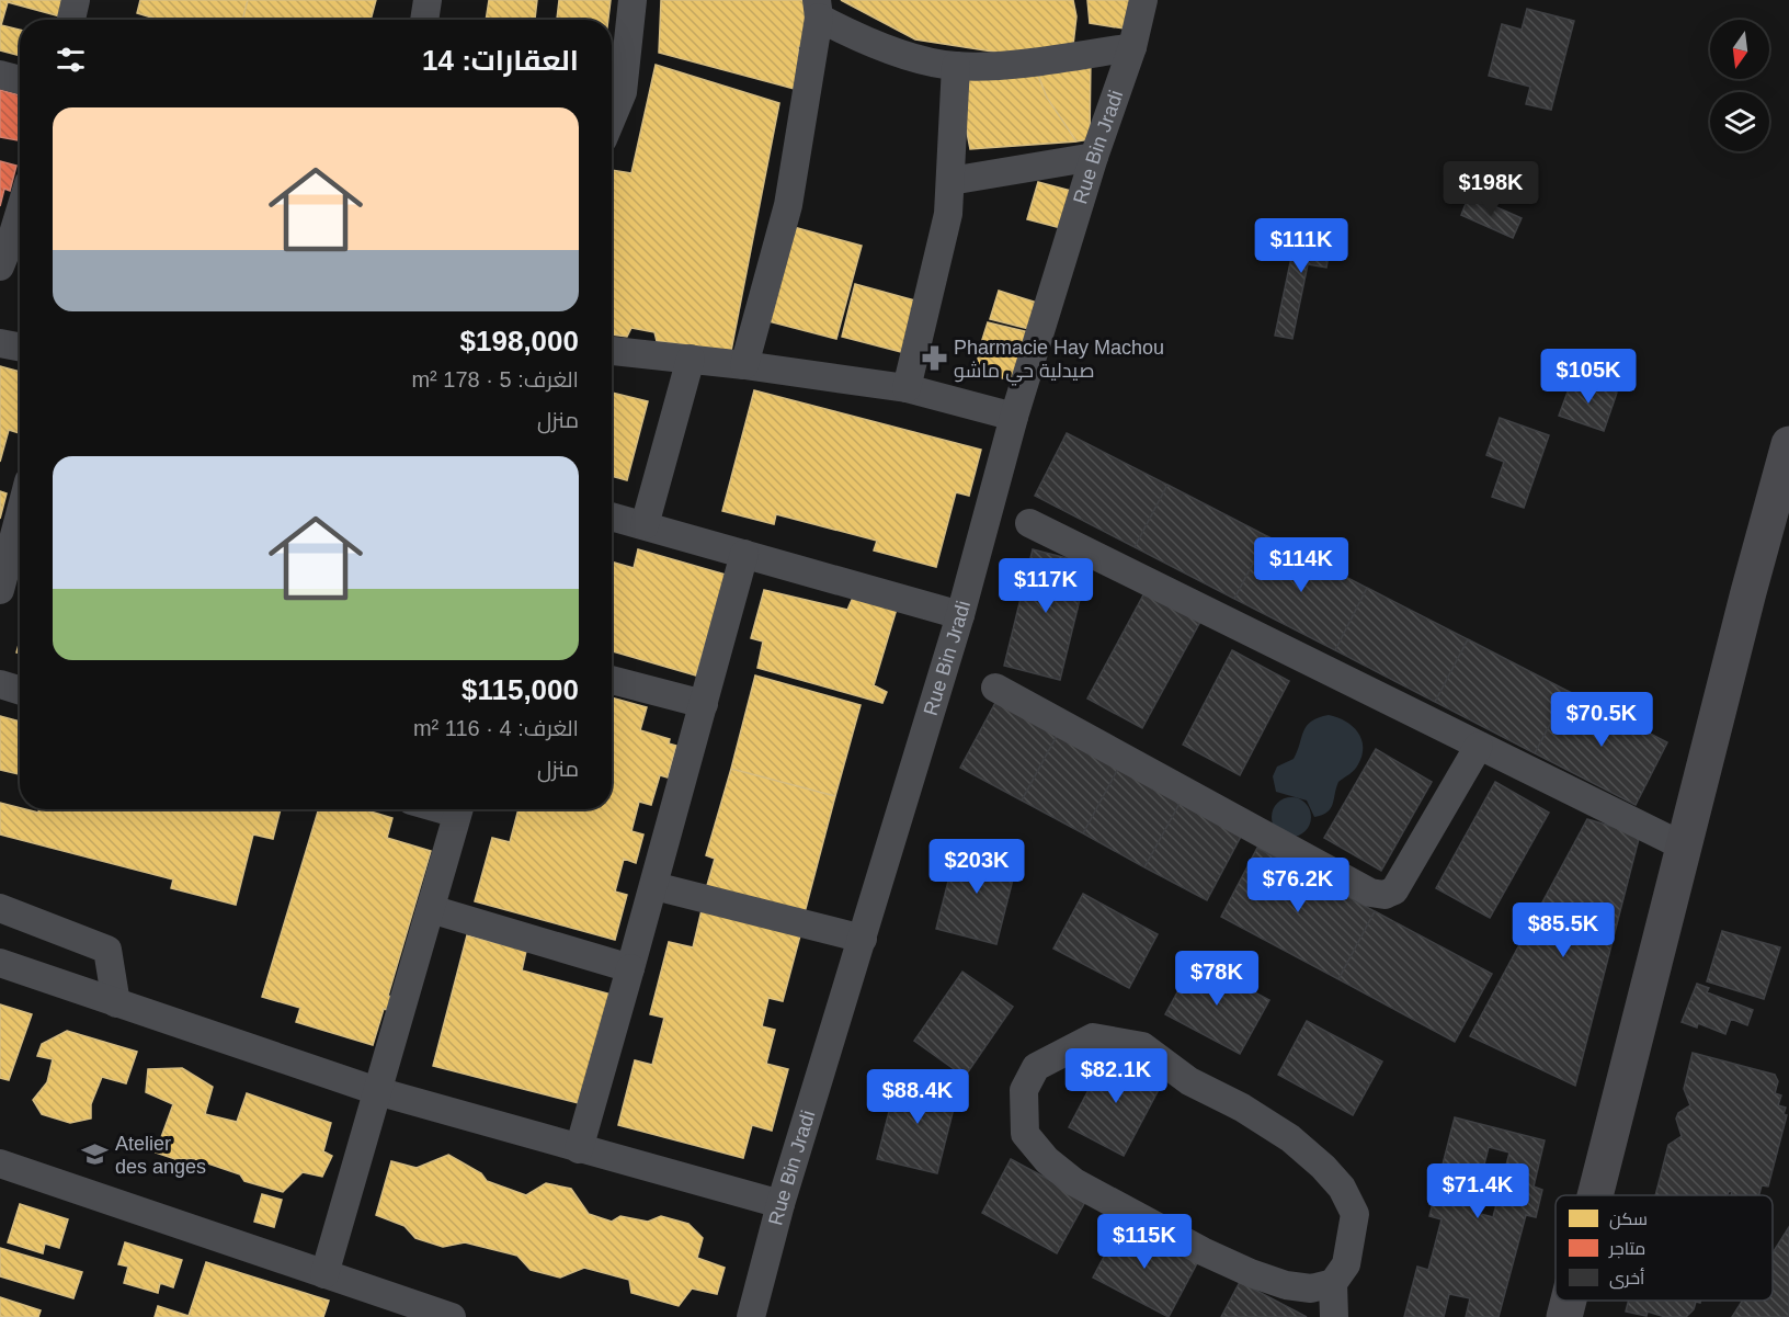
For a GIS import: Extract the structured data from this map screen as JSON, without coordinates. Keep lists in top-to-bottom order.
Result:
{
  "streets": {
    "street": ["Rue Bin Jradi"]
  },
  "places": {
    "pharmacy": ["Pharmacie Hay Machou صيدلية حي ماشو"],
    "school or university": ["Atelier des anges"]
  },
  "legend": ["سكن", "متاجر", "أخرى"],
  "north": "bottom",
  "page": {
    "heading": "العقارات: 14",
    "list": [
      {
        "name": "$198,000",
        "note": "الغرف: 5 · 178 m² · منزل"
      },
      {
        "name": "$115,000",
        "note": "الغرف: 4 · 116 m² · منزل"
      }
    ],
    "price": [
      "$198K",
      "$111K",
      "$105K",
      "$114K",
      "$117K",
      "$70.5K",
      "$203K",
      "$76.2K",
      "$85.5K",
      "$78K",
      "$82.1K",
      "$88.4K",
      "$71.4K",
      "$115K"
    ]
  }
}
